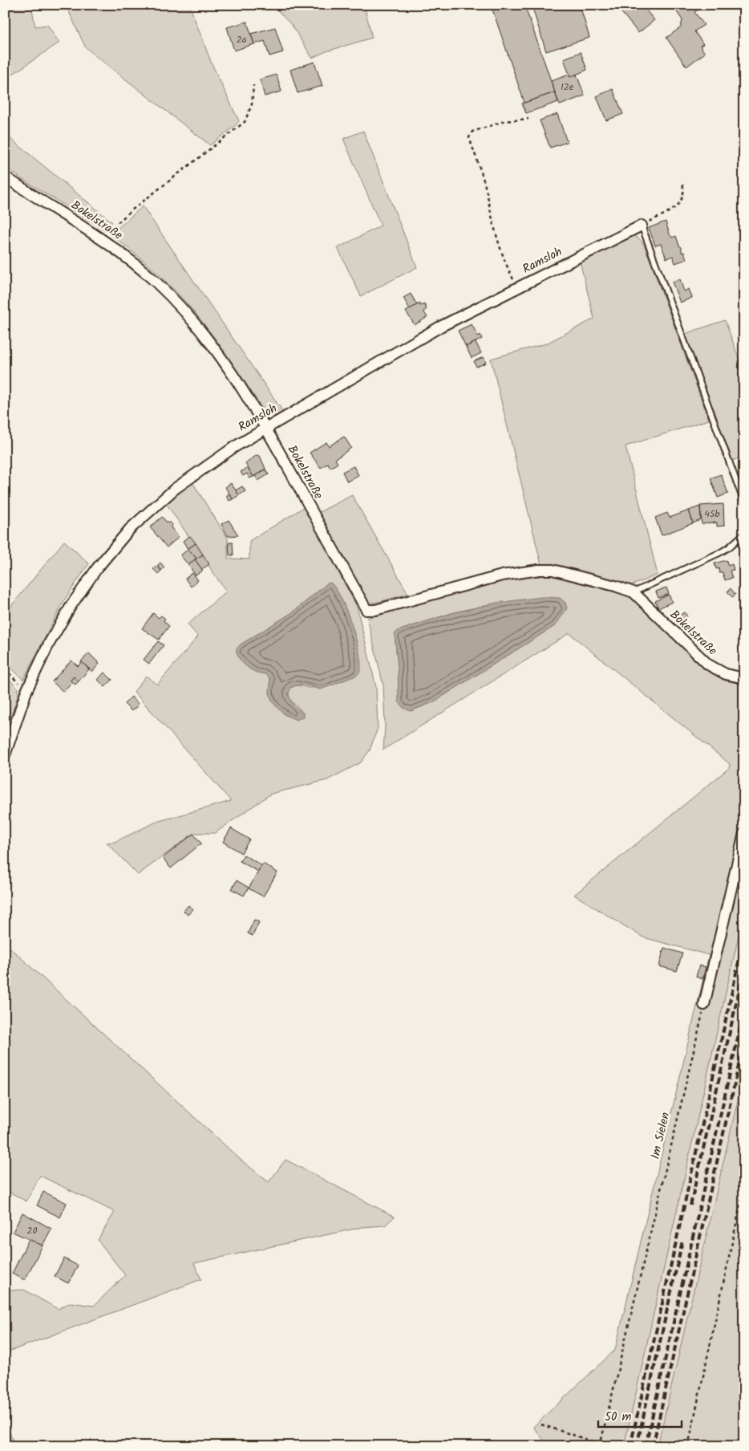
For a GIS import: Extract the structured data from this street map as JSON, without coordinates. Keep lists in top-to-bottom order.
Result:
{
  "streets": {
    "street": ["Bokelstraße", "Ramsloh"],
    "path": ["Im Sielen"]
  },
  "crossings": [
    ["Bokelstraße", "Ramsloh"]
  ],
  "house_numbers": [
    "2a",
    "12e",
    "45b",
    "20"
  ],
  "scale_bar": "50 m"
}
